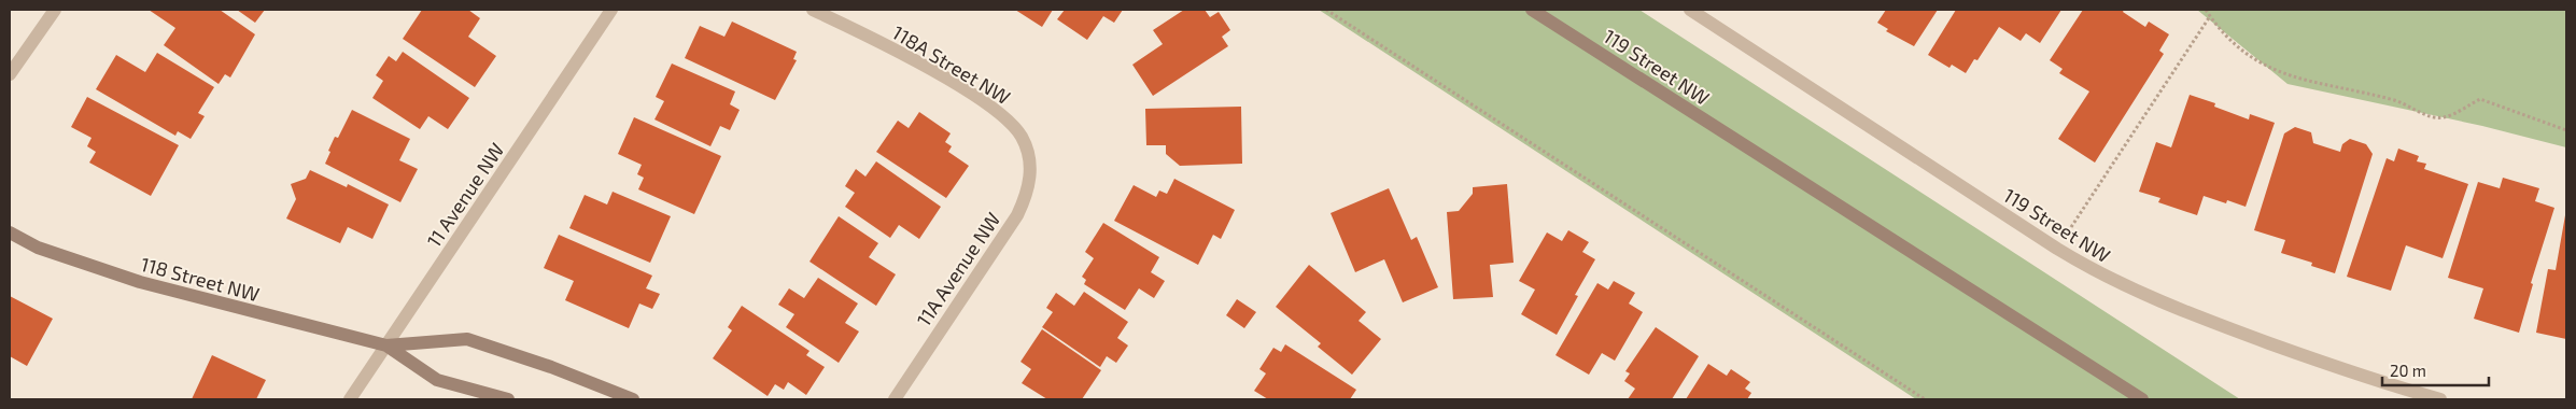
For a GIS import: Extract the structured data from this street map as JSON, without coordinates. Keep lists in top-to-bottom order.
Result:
{
  "streets": {
    "street": [
      "118A Street NW",
      "119 Street NW",
      "11 Avenue NW",
      "11A Avenue NW",
      "118 Street NW"
    ]
  },
  "crossings": [
    ["118A Street NW", "11A Avenue NW"],
    ["11 Avenue NW", "118 Street NW"]
  ],
  "scale_bar": "20 m"
}
